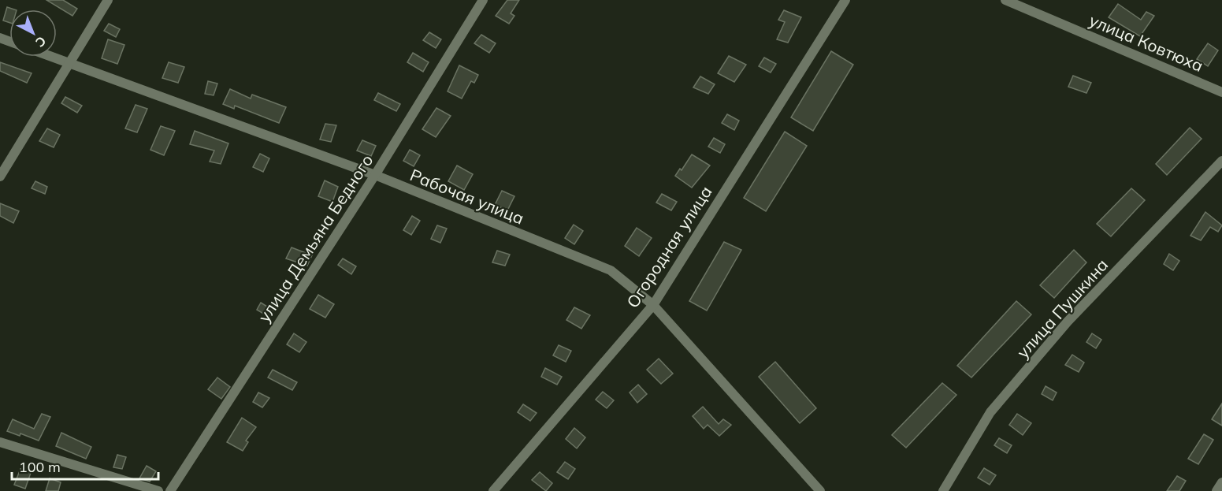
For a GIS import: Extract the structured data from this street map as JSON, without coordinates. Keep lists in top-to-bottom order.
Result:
{
  "streets": {
    "street": [
      "улица Ковтюха",
      "Рабочая улица",
      "улица Демьяна Бедного",
      "Огородная улица",
      "улица Пушкина"
    ]
  },
  "crossings": [
    ["Рабочая улица", "улица Демьяна Бедного"],
    ["Рабочая улица", "Огородная улица"]
  ],
  "scale_bar": "100 m",
  "north": "bottom right"
}
